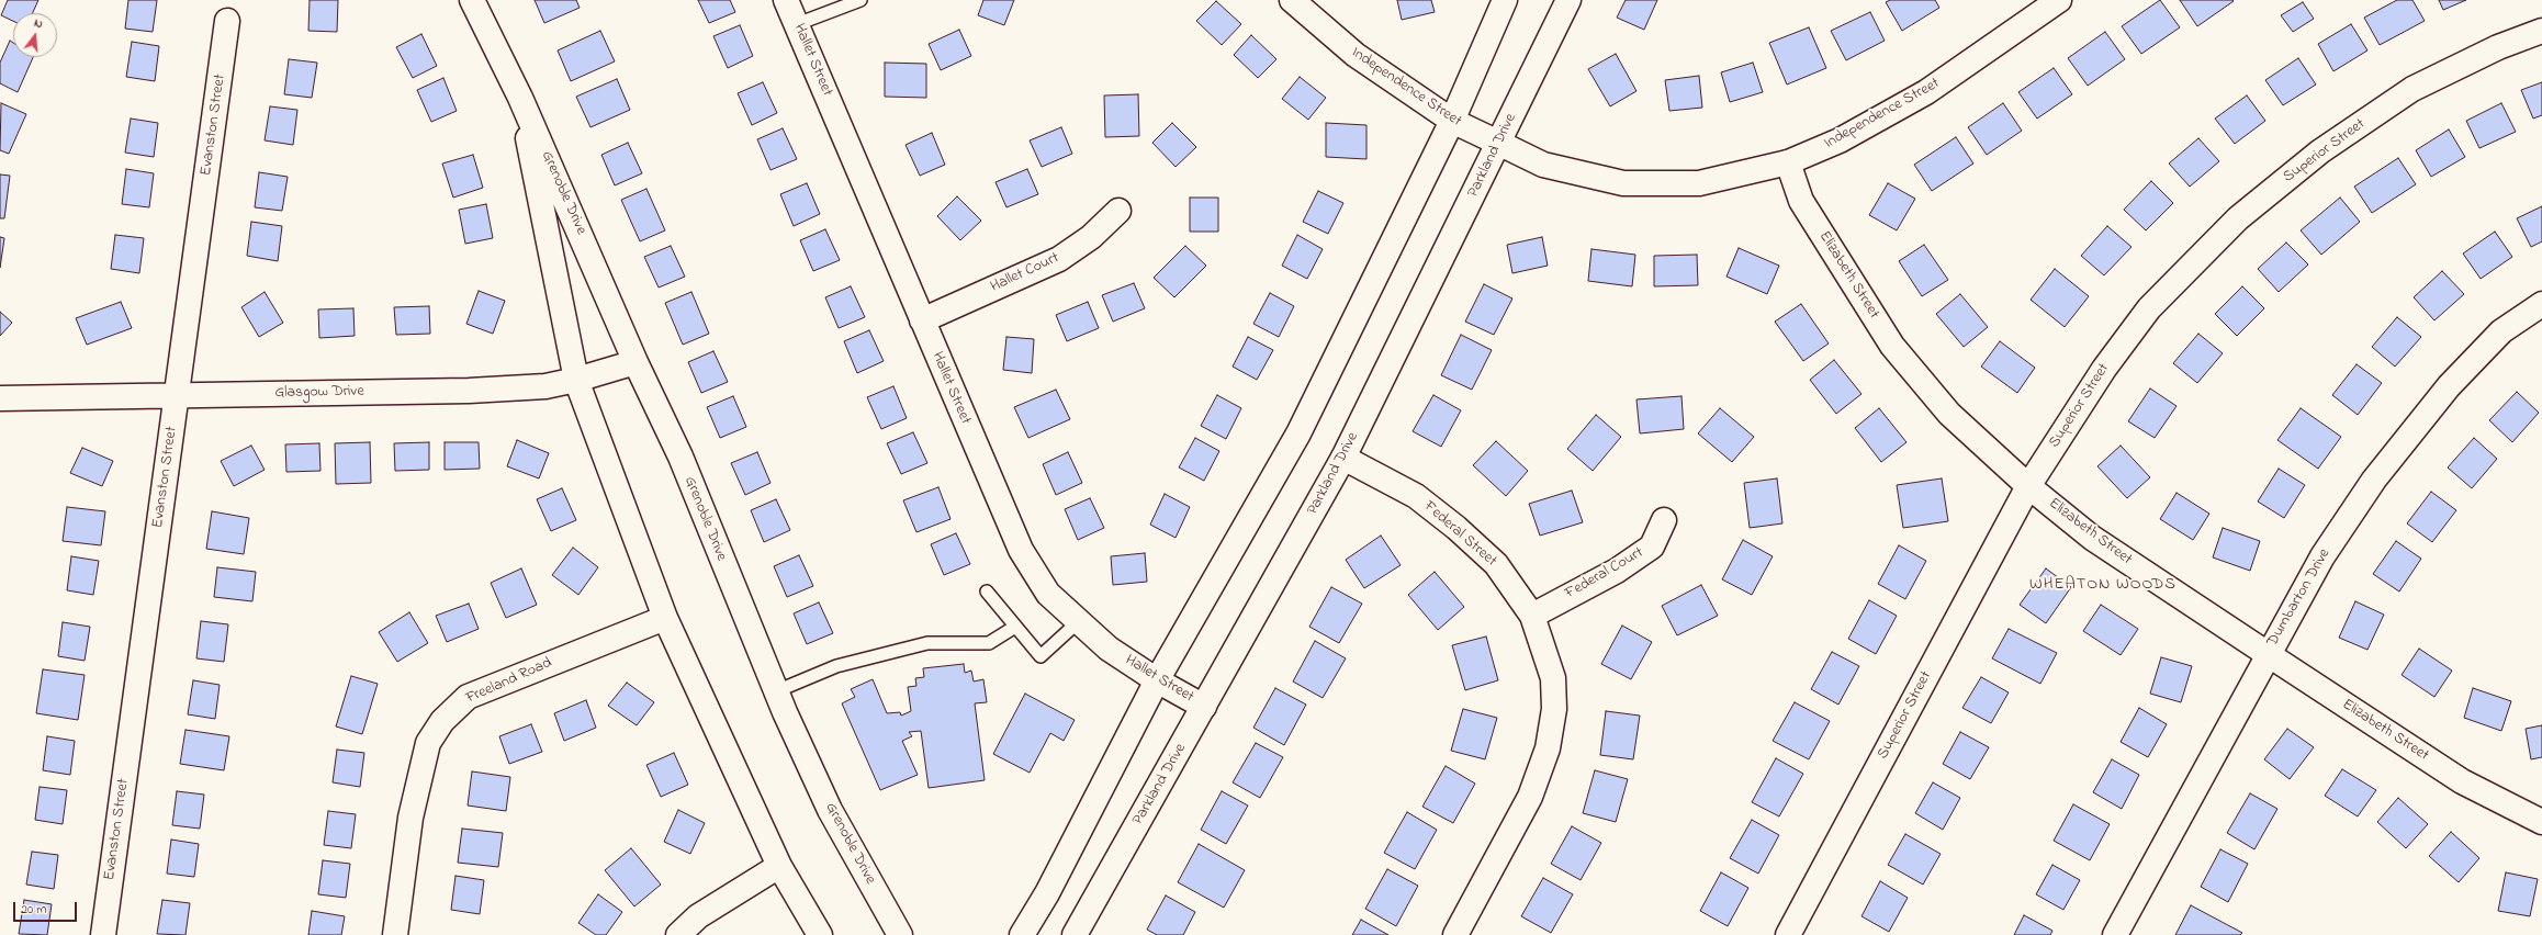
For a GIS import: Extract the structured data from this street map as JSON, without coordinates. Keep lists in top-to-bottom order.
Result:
{
  "streets": {
    "street": [
      "Hallet Street",
      "Independence Street",
      "Evanston Street",
      "Superior Street",
      "Parkland Drive",
      "Grenoble Drive",
      "Hallet Court",
      "Elizabeth Street",
      "Glasgow Drive",
      "Federal Street",
      "Federal Court",
      "Dumbarton Drive",
      "Freeland Road"
    ]
  },
  "crossings": [
    ["Hallet Street", "Parkland Drive"],
    ["Hallet Street", "Hallet Court"],
    ["Independence Street", "Parkland Drive"],
    ["Independence Street", "Elizabeth Street"],
    ["Evanston Street", "Glasgow Drive"],
    ["Superior Street", "Elizabeth Street"],
    ["Parkland Drive", "Federal Street"],
    ["Grenoble Drive", "Glasgow Drive"],
    ["Grenoble Drive", "Freeland Road"],
    ["Elizabeth Street", "Dumbarton Drive"],
    ["Federal Street", "Federal Court"]
  ],
  "districts": ["WHEATON WOODS"],
  "scale_bar": "20 m",
  "north": "top"
}
